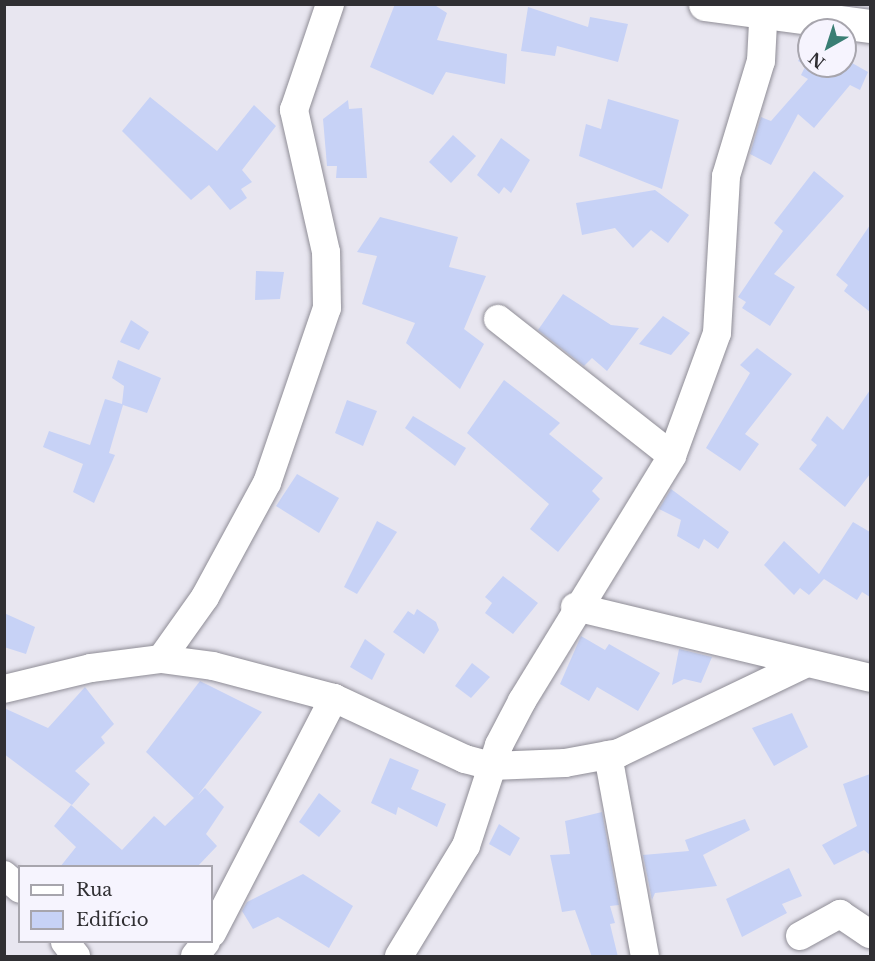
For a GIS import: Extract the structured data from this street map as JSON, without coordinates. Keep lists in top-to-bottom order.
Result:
{
  "legend": ["Rua", "Edifício"],
  "north": "bottom left"
}
